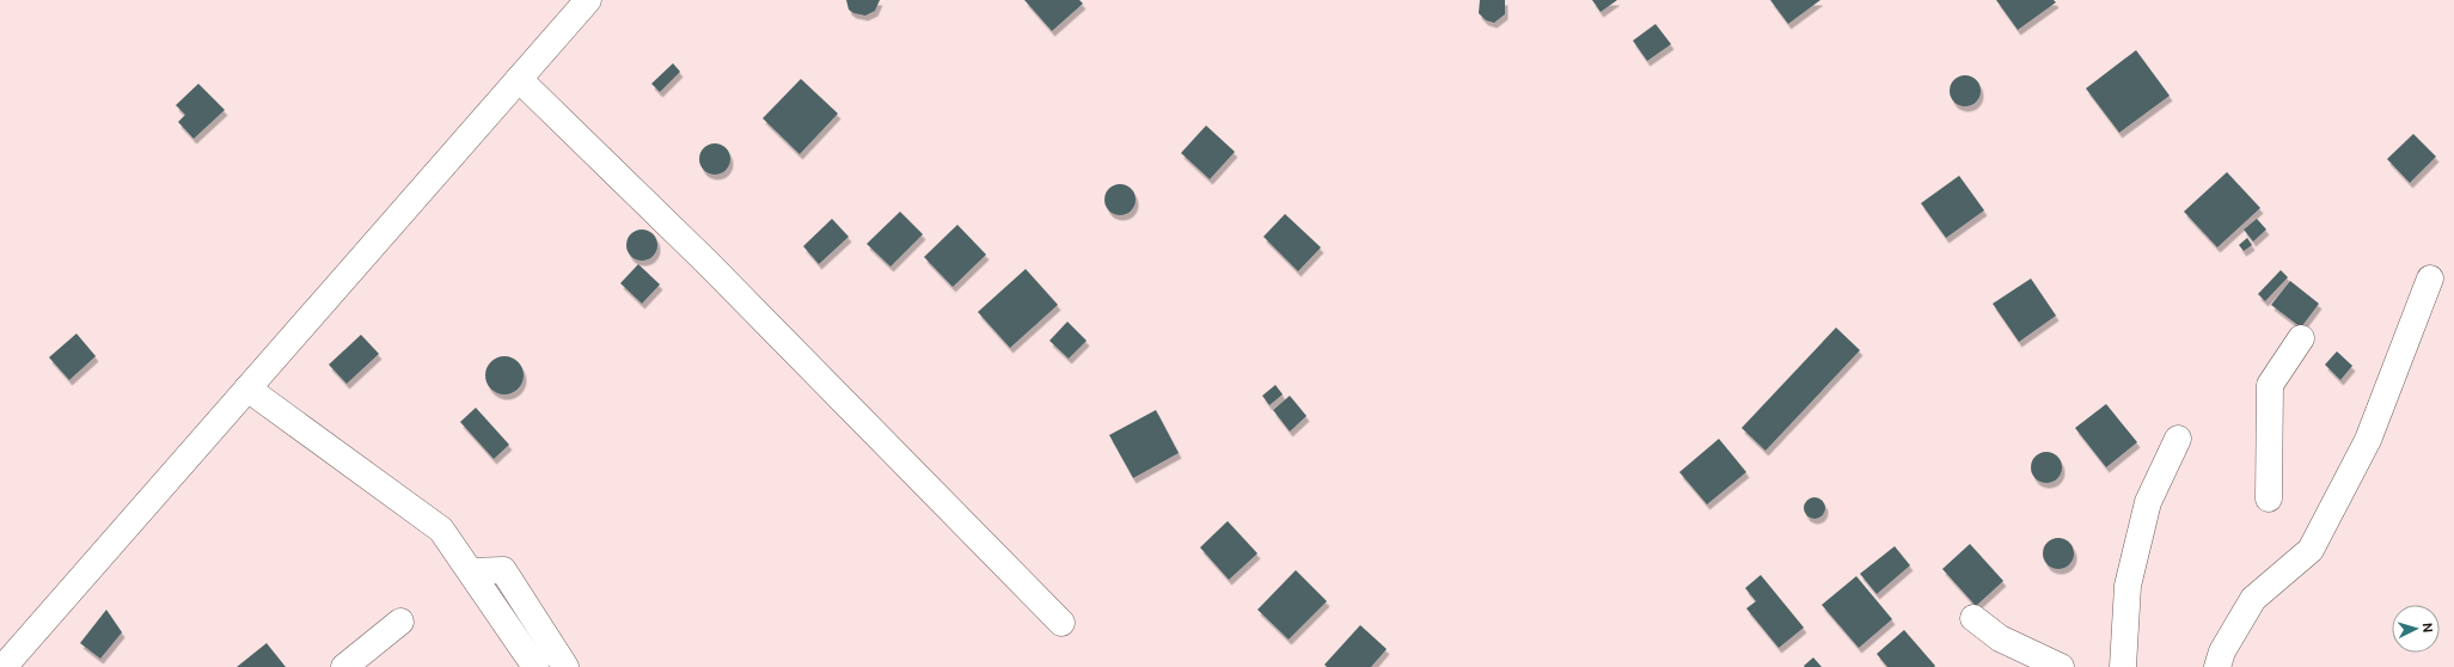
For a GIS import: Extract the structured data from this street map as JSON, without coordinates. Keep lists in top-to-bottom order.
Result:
{
  "north": "right"
}
